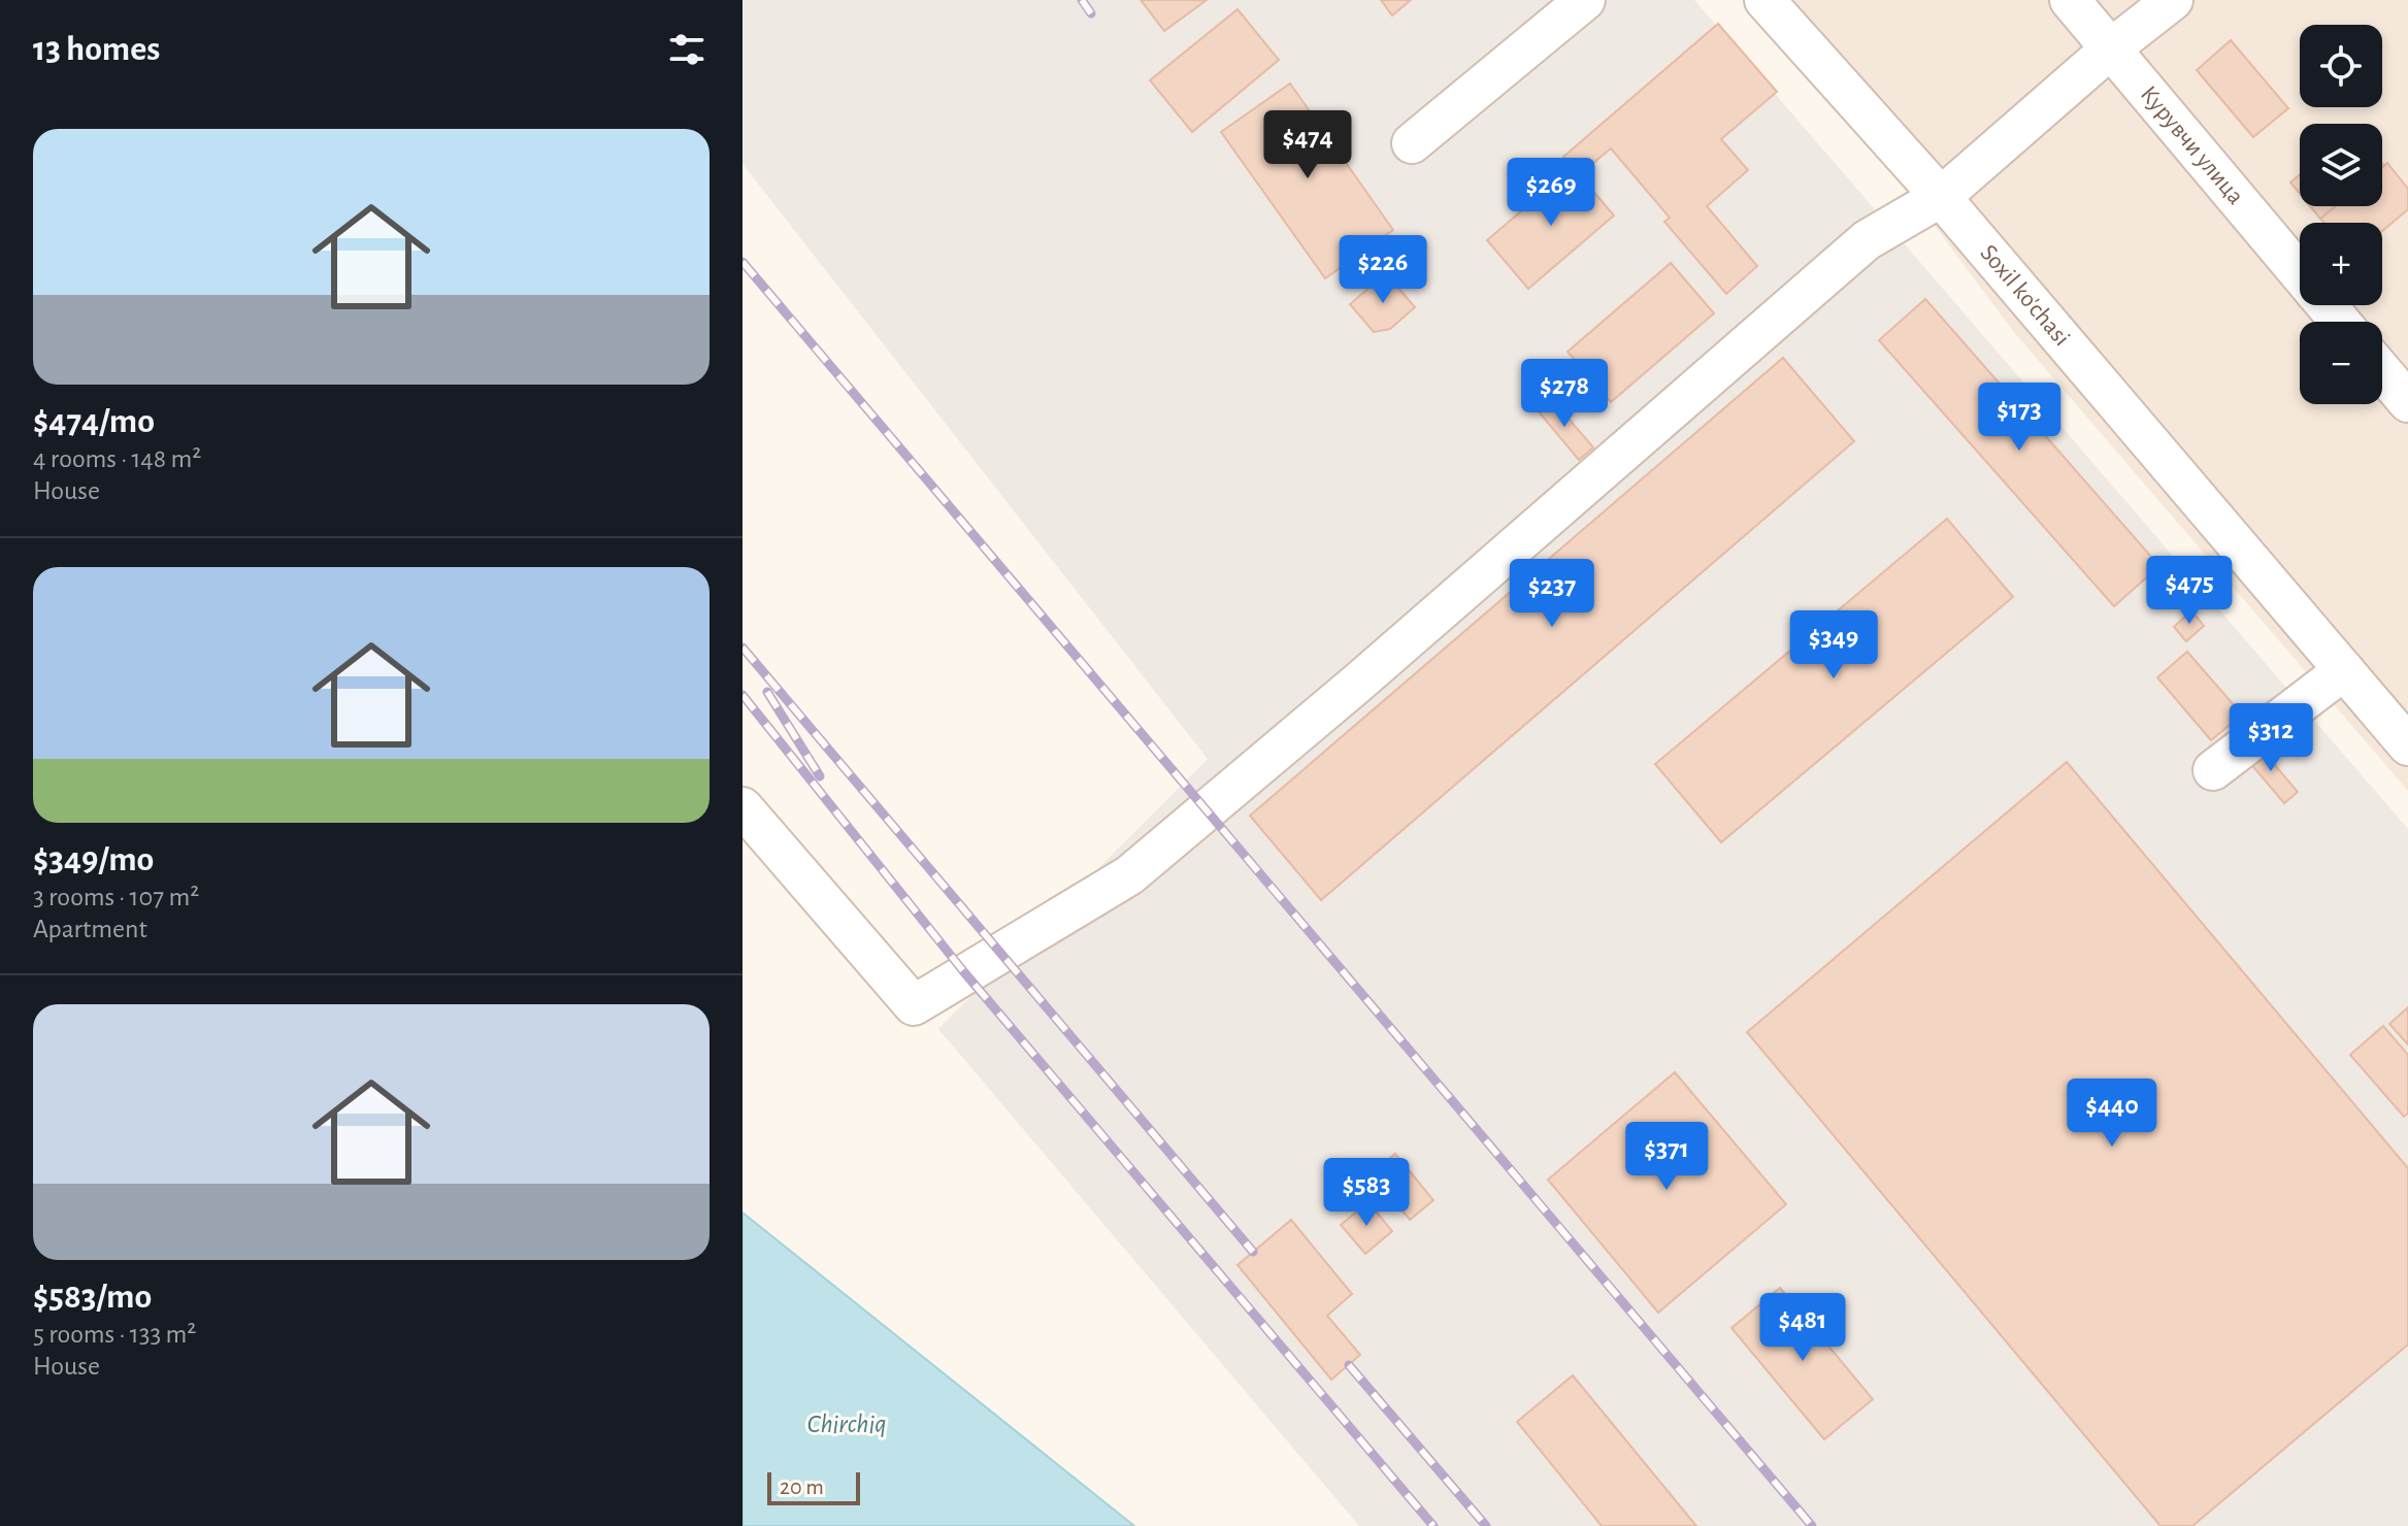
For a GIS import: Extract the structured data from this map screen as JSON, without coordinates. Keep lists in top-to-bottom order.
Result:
{
  "streets": {
    "street": ["Курувчи улица", "Soxil ko'chasi"]
  },
  "water": ["Chirchiq"],
  "scale_bar": "20 m",
  "page": {
    "heading": "13 homes",
    "map_buttons": ["+", "−"],
    "list": [
      {
        "name": "$474/mo",
        "note": "4 rooms · 148 m² · House"
      },
      {
        "name": "$349/mo",
        "note": "3 rooms · 107 m² · Apartment"
      },
      {
        "name": "$583/mo",
        "note": "5 rooms · 133 m² · House"
      }
    ],
    "price": [
      "$474",
      "$269",
      "$226",
      "$278",
      "$173",
      "$475",
      "$237",
      "$349",
      "$312",
      "$440",
      "$371",
      "$583",
      "$481"
    ],
    "scale": "20 m"
  }
}
